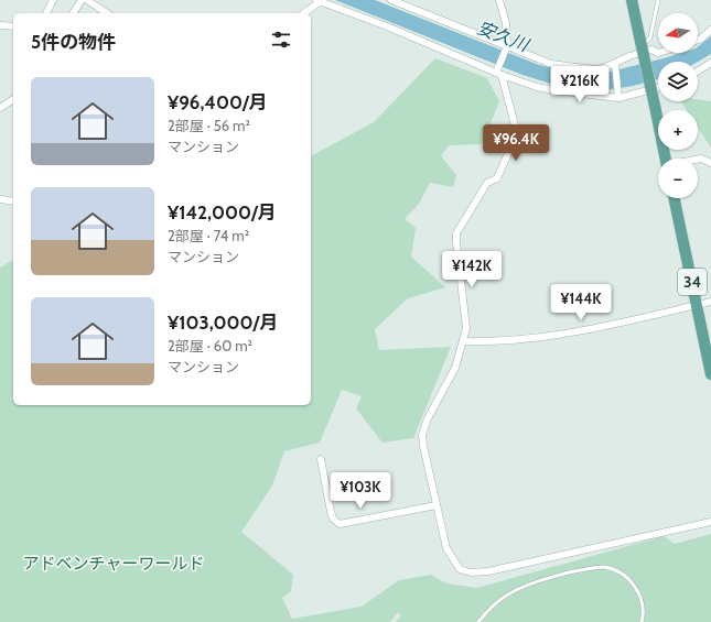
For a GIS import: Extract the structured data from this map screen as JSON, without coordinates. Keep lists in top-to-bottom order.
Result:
{
  "streets": {
    "main road": ["34"]
  },
  "water": ["安久川"],
  "parks": ["アドベンチャーワールド"],
  "north": "left",
  "page": {
    "map_buttons": ["+", "−"],
    "heading": "5件の物件",
    "price": [
      "¥216K",
      "¥96.4K",
      "¥142K",
      "¥144K",
      "¥103K"
    ],
    "list": [
      {
        "name": "¥96,400/月",
        "note": "2部屋 · 56 m² · マンション"
      },
      {
        "name": "¥142,000/月",
        "note": "2部屋 · 74 m² · マンション"
      },
      {
        "name": "¥103,000/月",
        "note": "2部屋 · 60 m² · マンション"
      }
    ]
  }
}
